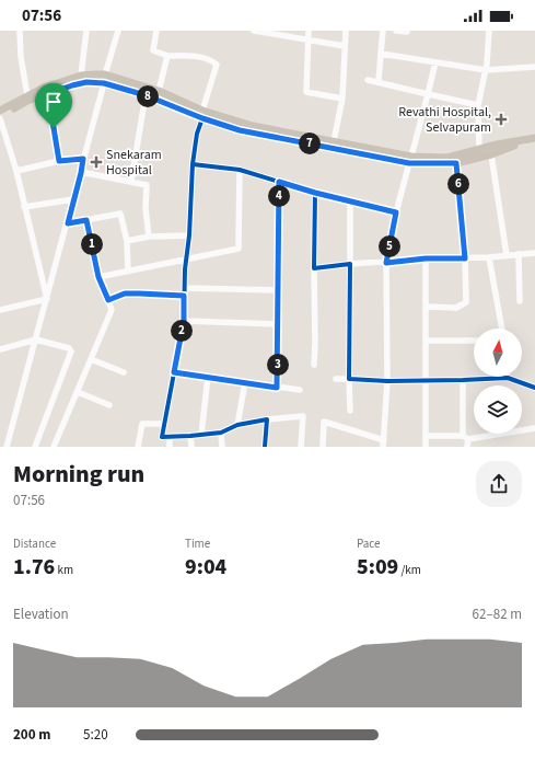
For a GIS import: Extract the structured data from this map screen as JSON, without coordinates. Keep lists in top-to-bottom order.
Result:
{
  "places": {
    "health": ["Revathi Hospital, Selvapuram", "Snekaram Hospital"]
  },
  "north": "top",
  "page": {
    "status": "07:56",
    "pins": [
      "8",
      "7",
      "6",
      "4",
      "1",
      "5",
      "2",
      "3"
    ],
    "heading": ["Morning run", "07:56"],
    "stats": [
      ["Distance", "1.76 km"],
      ["Time", "9:04"],
      ["Pace", "5:09 /km"]
    ],
    "chart": ["Elevation", "62–82 m"],
    "list": [
      {
        "name": "200 m",
        "note": "5:20"
      }
    ]
  }
}
